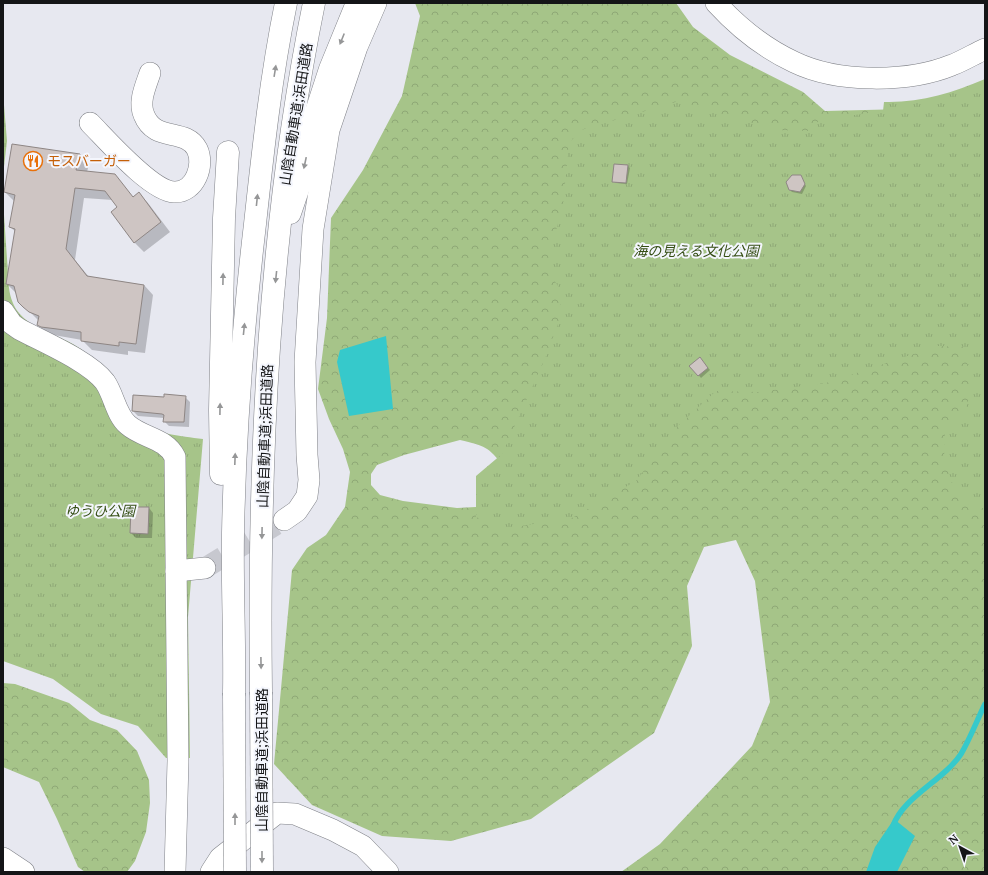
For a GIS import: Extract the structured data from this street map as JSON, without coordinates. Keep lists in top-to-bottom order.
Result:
{
  "streets": {
    "highway": ["山陰自動車道;浜田道路"]
  },
  "parks": ["海の見える文化公園", "ゆうひ公園"],
  "places": {
    "restaurant": ["モスバーガー"]
  },
  "north": "top left"
}
